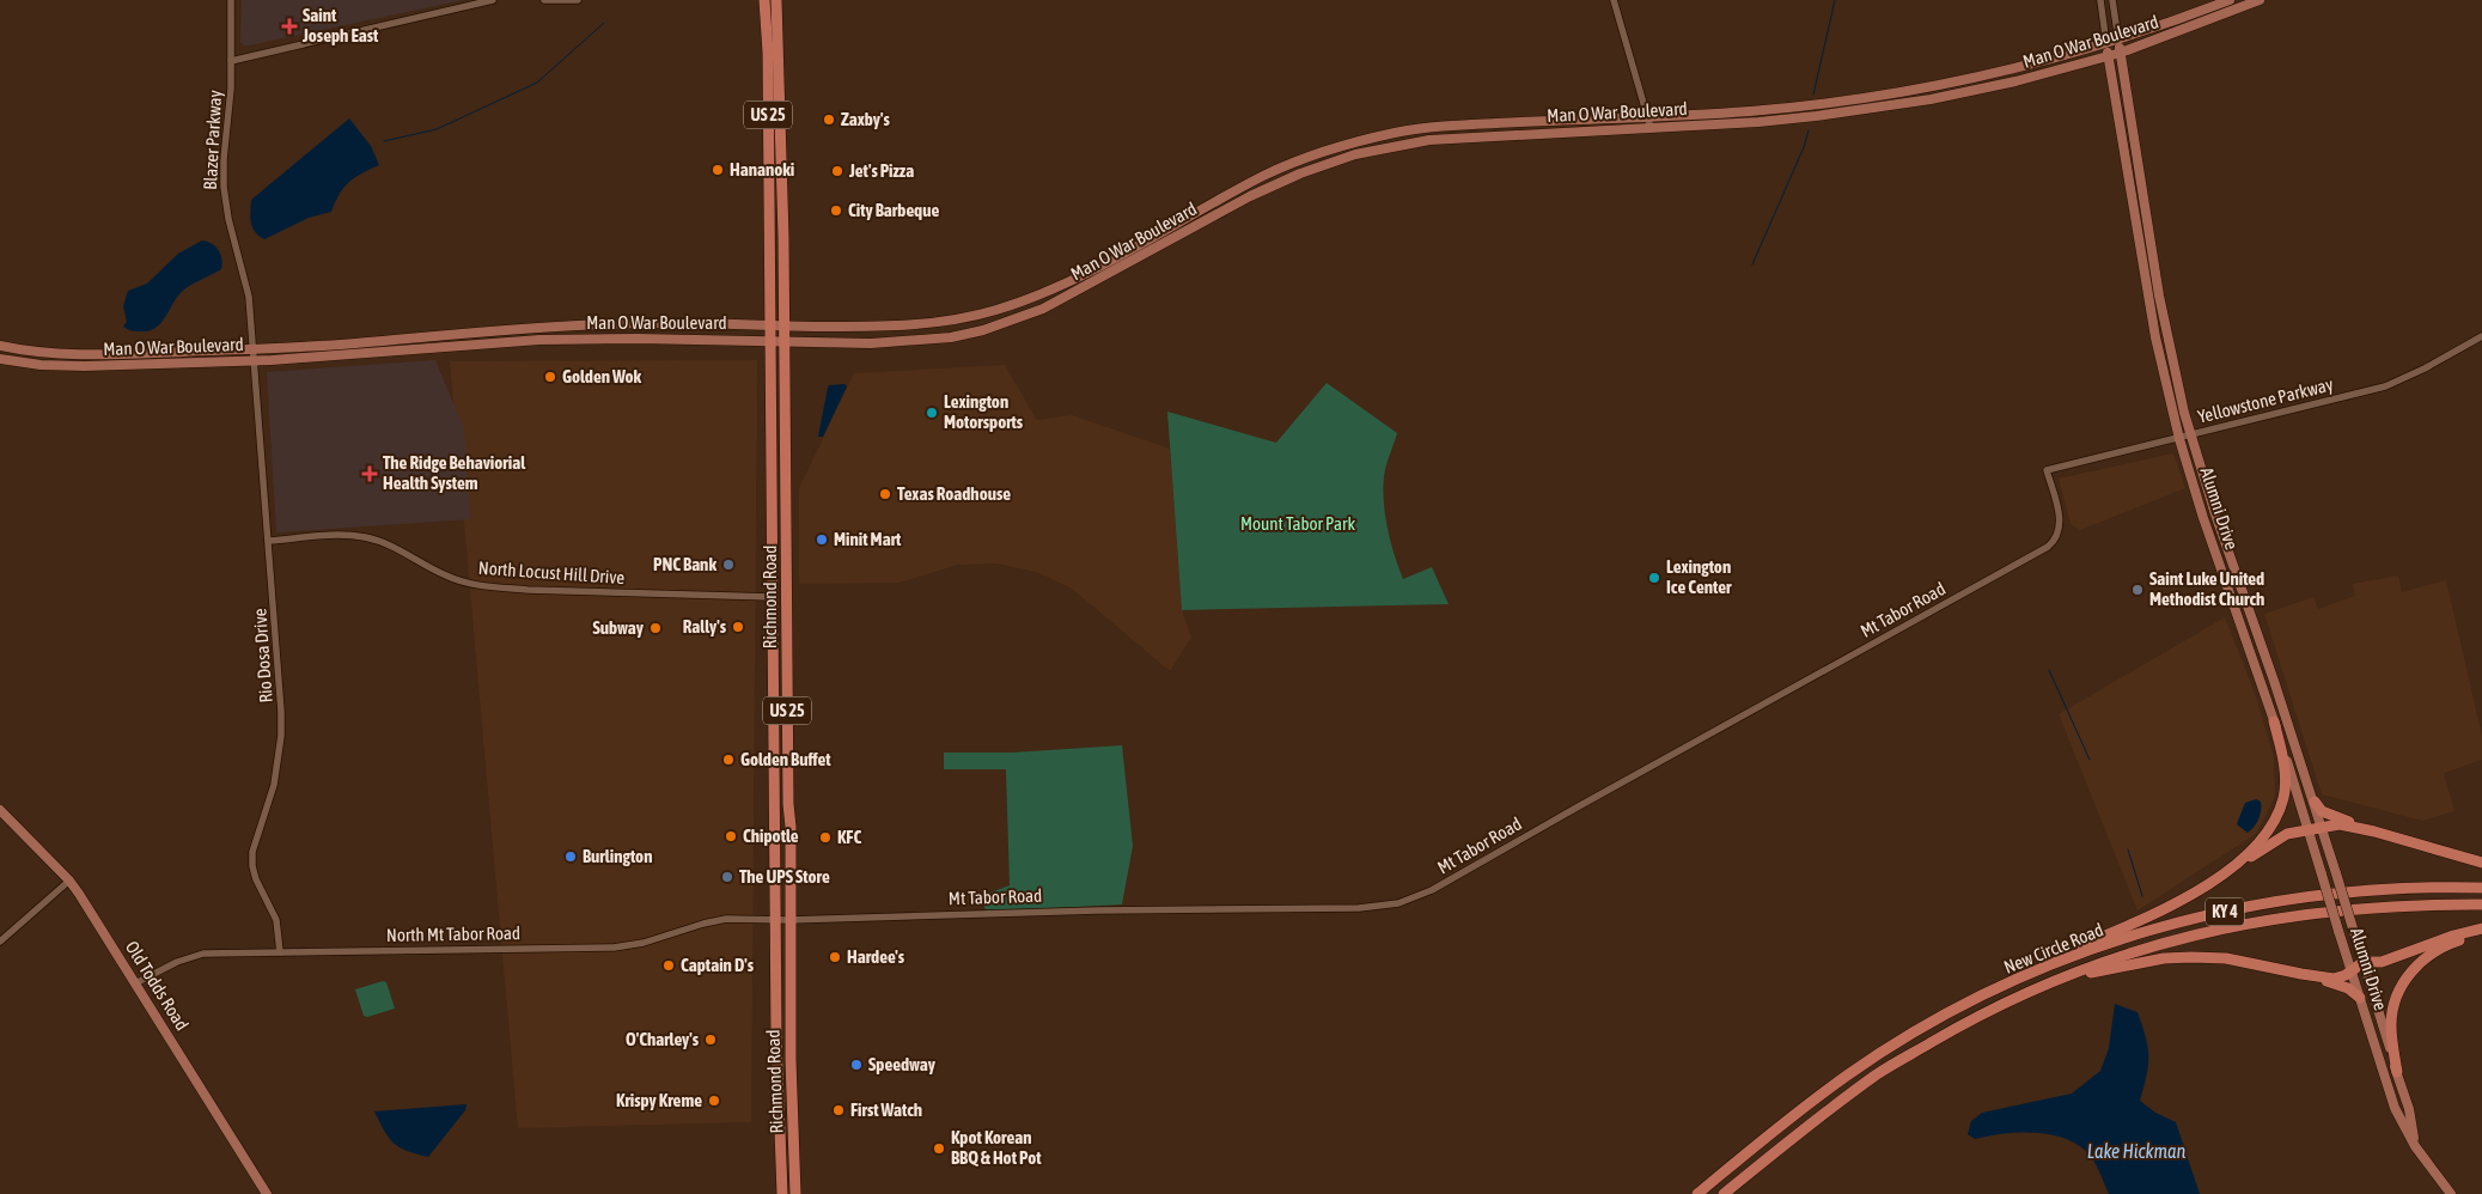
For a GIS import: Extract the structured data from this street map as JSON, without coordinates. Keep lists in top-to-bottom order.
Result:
{
  "streets": {
    "highway": [
      "US 25",
      "Richmond Road",
      "KY 4",
      "New Circle Road"
    ],
    "main road": ["Man O War Boulevard", "Alumni Drive", "Old Todds Road"],
    "street": [
      "Blazer Parkway",
      "Yellowstone Parkway",
      "North Locust Hill Drive",
      "Mt Tabor Road",
      "Rio Dosa Drive",
      "North Mt Tabor Road"
    ]
  },
  "crossings": [
    ["Man O War Boulevard", "Blazer Parkway"],
    ["Man O War Boulevard", "Alumni Drive"],
    ["Man O War Boulevard", "Richmond Road"],
    ["Man O War Boulevard", "Rio Dosa Drive"],
    ["Blazer Parkway", "Rio Dosa Drive"],
    ["Yellowstone Parkway", "Alumni Drive"],
    ["Yellowstone Parkway", "Mt Tabor Road"],
    ["North Locust Hill Drive", "Richmond Road"],
    ["North Locust Hill Drive", "Rio Dosa Drive"],
    ["Richmond Road", "Mt Tabor Road"],
    ["Richmond Road", "North Mt Tabor Road"],
    ["Mt Tabor Road", "North Mt Tabor Road"],
    ["Rio Dosa Drive", "North Mt Tabor Road"],
    ["North Mt Tabor Road", "Old Todds Road"]
  ],
  "water": ["Lake Hickman"],
  "parks": ["Mount Tabor Park"],
  "places": {
    "health": ["Saint Joseph East", "The Ridge Behaviorial Health System"],
    "other": [
      "Zaxby's",
      "Hananoki",
      "Jet's Pizza",
      "City Barbeque",
      "Golden Wok",
      "Lexington Motorsports",
      "Texas Roadhouse",
      "Minit Mart",
      "PNC Bank",
      "Lexington Ice Center",
      "Saint Luke United Methodist Church",
      "Rally's",
      "Subway",
      "Golden Buffet",
      "Chipotle",
      "KFC",
      "Burlington",
      "The UPS Store",
      "Hardee's",
      "Captain D's",
      "O'Charley's",
      "Speedway",
      "Krispy Kreme",
      "First Watch",
      "Kpot Korean BBQ & Hot Pot"
    ]
  }
}
